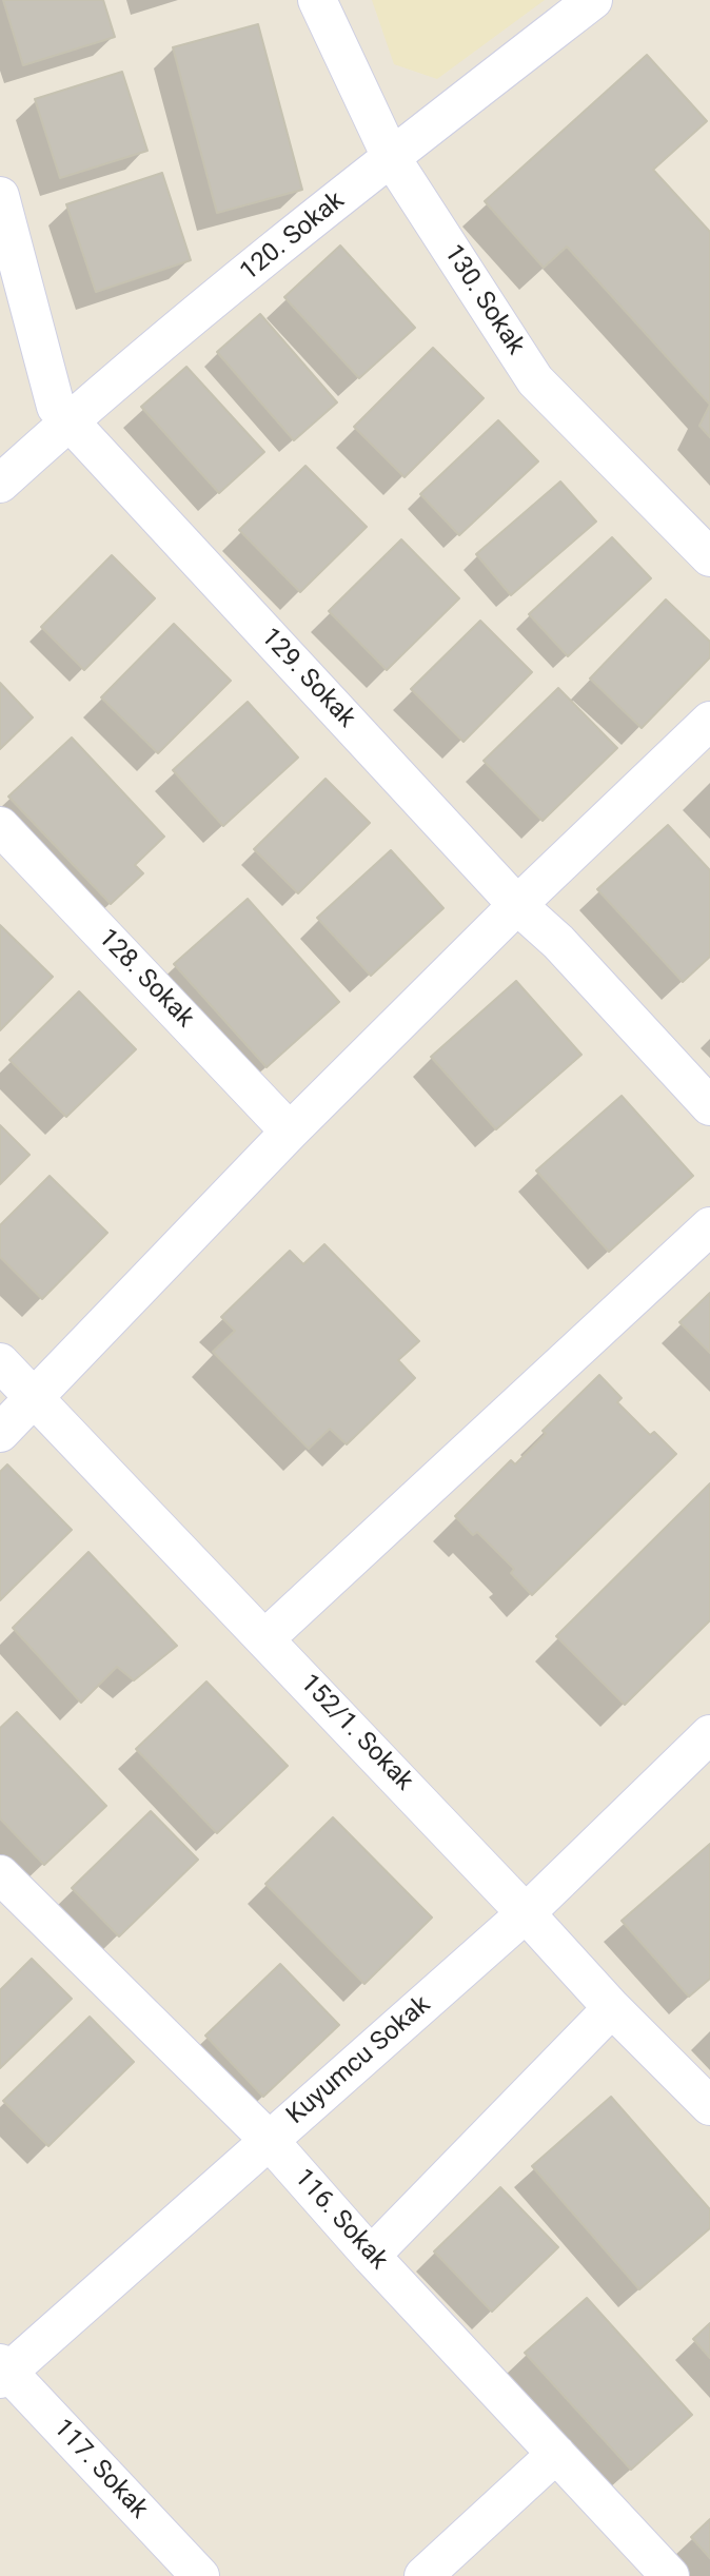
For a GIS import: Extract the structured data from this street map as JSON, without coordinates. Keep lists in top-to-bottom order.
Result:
{
  "streets": {
    "street": [
      "120. Sokak",
      "130. Sokak",
      "129. Sokak",
      "128. Sokak",
      "152/1. Sokak",
      "Kuyumcu Sokak",
      "116. Sokak",
      "117. Sokak"
    ]
  },
  "crossings": [
    ["120. Sokak", "130. Sokak"],
    ["120. Sokak", "129. Sokak"],
    ["152/1. Sokak", "Kuyumcu Sokak"],
    ["Kuyumcu Sokak", "116. Sokak"],
    ["Kuyumcu Sokak", "117. Sokak"]
  ]
}
